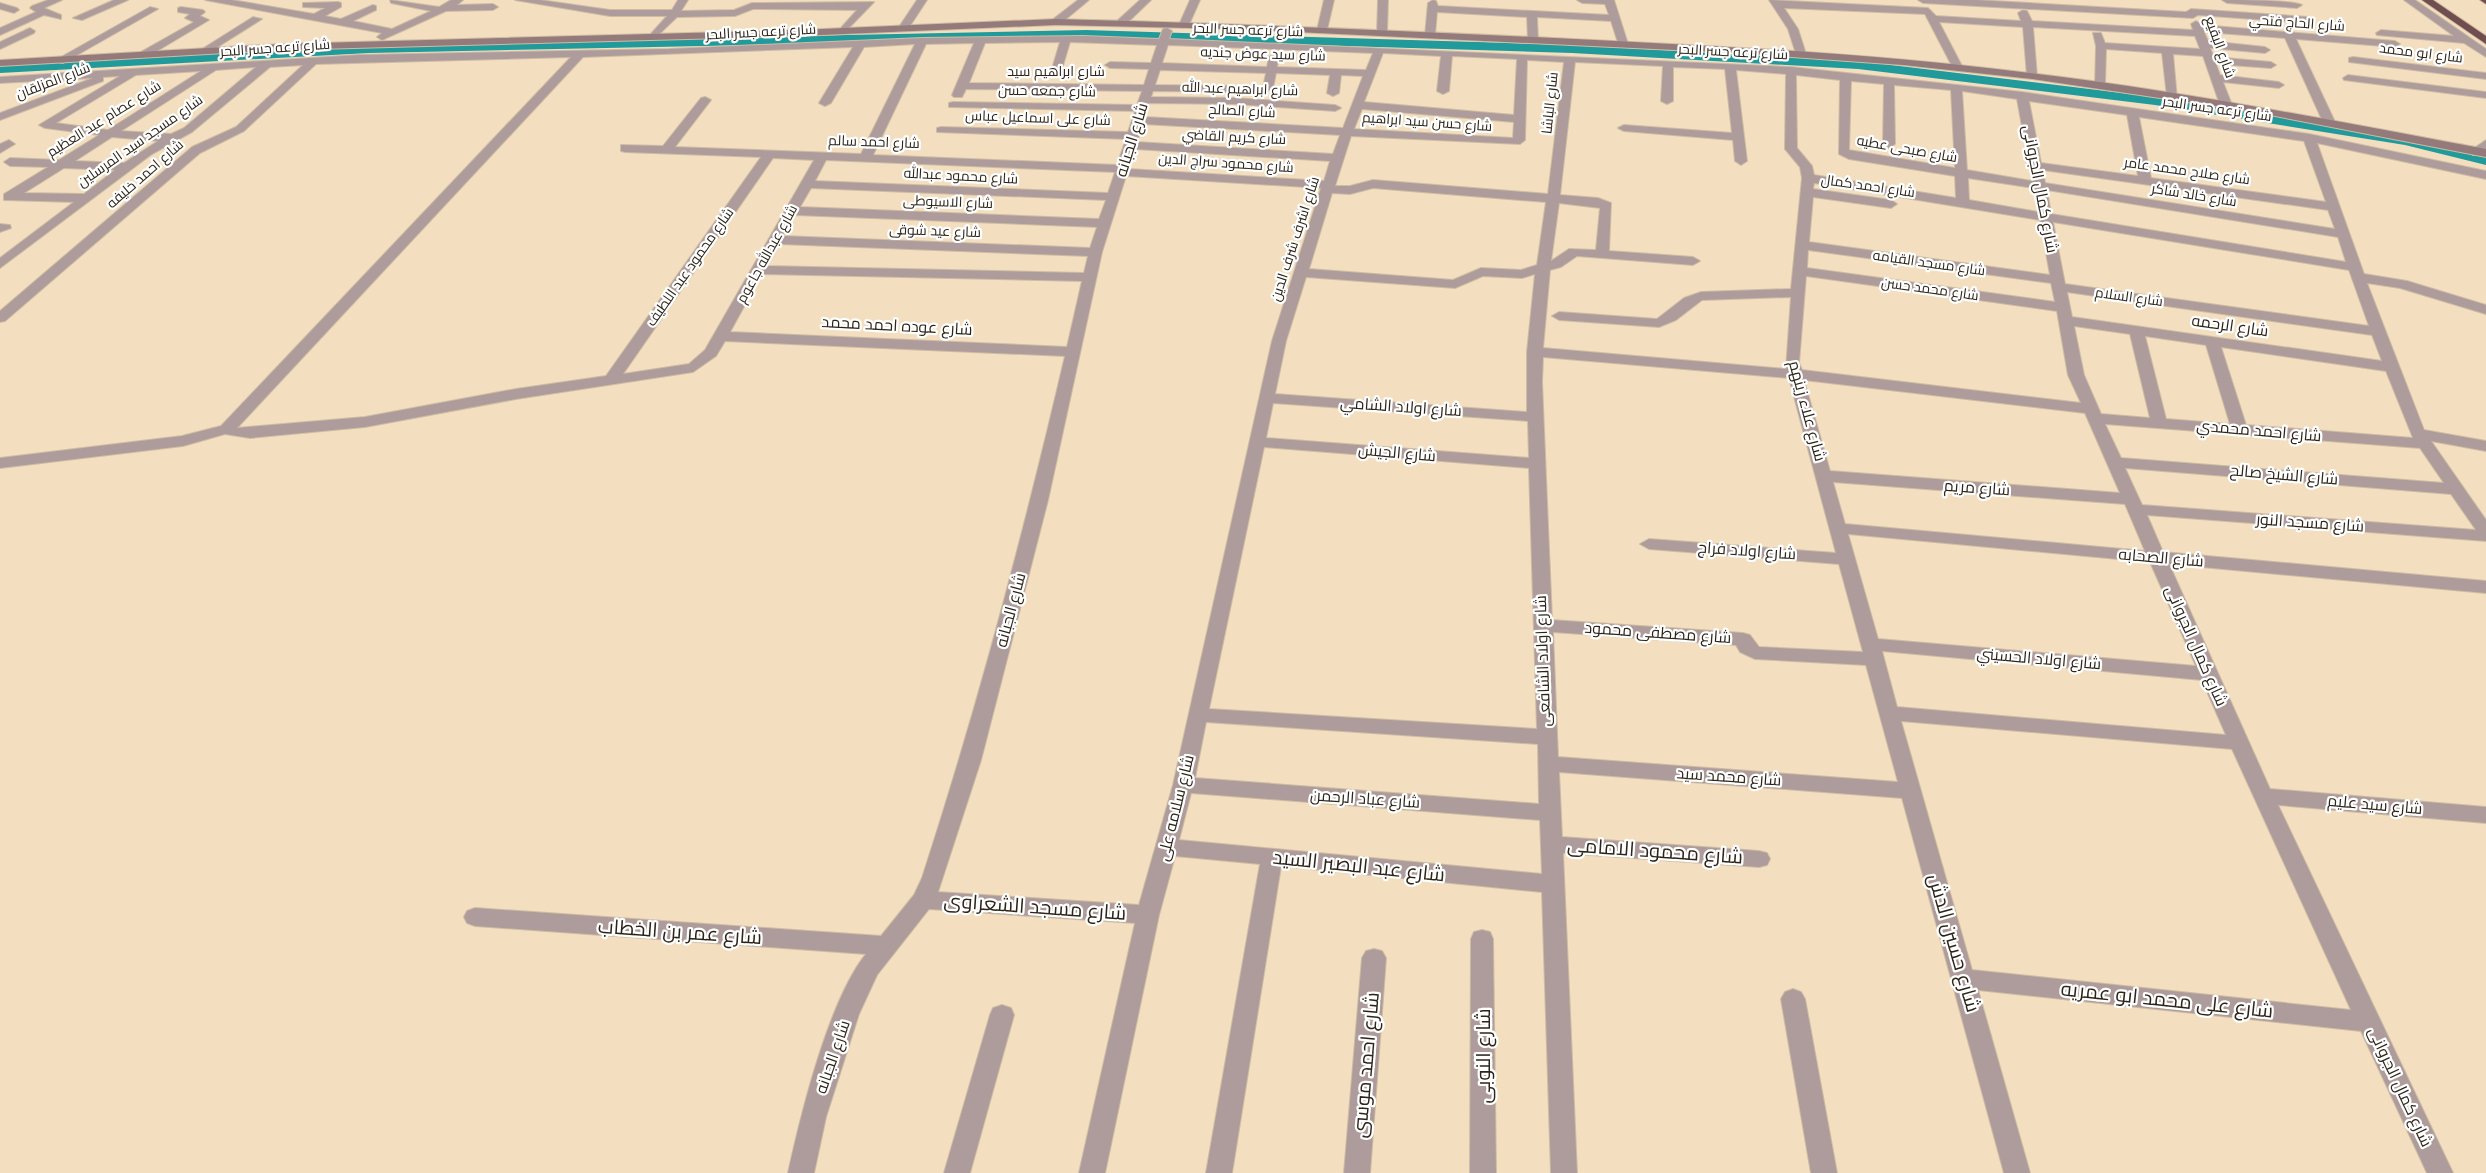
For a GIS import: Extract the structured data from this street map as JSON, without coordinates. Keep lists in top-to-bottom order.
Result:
{
  "streets": {
    "street": [
      "شارع الحاج فتحي",
      "شارع ترعه جسر البحر",
      "شارع البقيع",
      "شارع ابو محمد",
      "شارع سيد عوض جنديه",
      "شارع ابراهيم سيد",
      "شارع المزلقان",
      "شارع ابراهيم عبد الله",
      "شارع جمعه حسن",
      "شارع الباشا",
      "شارع الصالح",
      "شارع على اسماعيل عباس",
      "شارع عصام عبد العظيم",
      "شارع حسن سيد ابراهيم",
      "شارع كريم القاضي",
      "شارع الجبانه",
      "شارع مسجد سيد المرسلين",
      "شارع احمد سالم",
      "شارع صبحى عطيه",
      "شارع محمود سراج الدين",
      "شارع صلاح محمد عامر",
      "شارع احمد خليفه",
      "شارع محمود عبدالله",
      "شارع احمد كمال",
      "شارع كمال الجروانى",
      "شارع خالد شاكر",
      "شارع الاسيوطى",
      "شارع عيد شوقى",
      "شارع اشرف شرف الدين",
      "شارع عبدالله جاعوم",
      "شارع مسجد القيامه",
      "شارع محمود عبد اللطيف",
      "شارع محمد حسن",
      "شارع السلام",
      "شارع عوده احمد محمد",
      "شارع الرحمه",
      "شارع اولاد الشامي",
      "شارع علاء زينهم",
      "شارع احمد محمدي",
      "شارع الجيش",
      "شارع الشيخ صالح",
      "شارع مريم",
      "شارع مسجد النور",
      "شارع اولاد فراج",
      "شارع الصحابه",
      "شارع مصطفى محمود",
      "شارع اولاد الحسيني",
      "شارع اولاد الشافعى",
      "شارع محمد سيد",
      "شارع عباد الرحمن",
      "شارع سيد عليم",
      "شارع سلامه على",
      "شارع محمود الامامى",
      "شارع عبد البصير السيد",
      "شارع مسجد الشعراوى",
      "شارع عمر بن الخطاب",
      "شارع حسين الدش",
      "شارع على محمد ابو عمريه",
      "شارع النوبى",
      "شارع احمد موسى"
    ]
  },
  "crossings": [
    ["شارع الحاج فتحي", "شارع البقيع"],
    ["شارع ترعه جسر البحر", "شارع البقيع"],
    ["شارع ترعه جسر البحر", "شارع المزلقان"],
    ["شارع ترعه جسر البحر", "شارع الباشا"],
    ["شارع ترعه جسر البحر", "شارع عصام عبد العظيم"],
    ["شارع ترعه جسر البحر", "شارع الجبانه"],
    ["شارع ترعه جسر البحر", "شارع مسجد سيد المرسلين"],
    ["شارع ترعه جسر البحر", "شارع صبحى عطيه"],
    ["شارع ترعه جسر البحر", "شارع احمد خليفه"],
    ["شارع ترعه جسر البحر", "شارع كمال الجروانى"],
    ["شارع ترعه جسر البحر", "شارع اشرف شرف الدين"],
    ["شارع سيد عوض جنديه", "شارع الجبانه"],
    ["شارع سيد عوض جنديه", "شارع اشرف شرف الدين"],
    ["شارع ابراهيم سيد", "شارع ابراهيم عبد الله"],
    ["شارع ابراهيم سيد", "شارع جمعه حسن"],
    ["شارع ابراهيم سيد", "شارع الصالح"],
    ["شارع ابراهيم سيد", "شارع على اسماعيل عباس"],
    ["شارع ابراهيم سيد", "شارع كريم القاضي"],
    ["شارع ابراهيم سيد", "شارع الجبانه"],
    ["شارع المزلقان", "شارع عصام عبد العظيم"],
    ["شارع ابراهيم عبد الله", "شارع جمعه حسن"],
    ["شارع ابراهيم عبد الله", "شارع الصالح"],
    ["شارع ابراهيم عبد الله", "شارع على اسماعيل عباس"],
    ["شارع ابراهيم عبد الله", "شارع كريم القاضي"],
    ["شارع ابراهيم عبد الله", "شارع الجبانه"],
    ["شارع جمعه حسن", "شارع الصالح"],
    ["شارع جمعه حسن", "شارع على اسماعيل عباس"],
    ["شارع جمعه حسن", "شارع كريم القاضي"],
    ["شارع جمعه حسن", "شارع الجبانه"],
    ["شارع جمعه حسن", "شارع احمد سالم"],
    ["شارع الباشا", "شارع اولاد الشافعى"],
    ["شارع الصالح", "شارع على اسماعيل عباس"],
    ["شارع الصالح", "شارع حسن سيد ابراهيم"],
    ["شارع الصالح", "شارع كريم القاضي"],
    ["شارع الصالح", "شارع الجبانه"],
    ["شارع الصالح", "شارع اشرف شرف الدين"],
    ["شارع على اسماعيل عباس", "شارع كريم القاضي"],
    ["شارع على اسماعيل عباس", "شارع الجبانه"],
    ["شارع على اسماعيل عباس", "شارع احمد سالم"],
    ["شارع حسن سيد ابراهيم", "شارع اشرف شرف الدين"],
    ["شارع كريم القاضي", "شارع الجبانه"],
    ["شارع كريم القاضي", "شارع اشرف شرف الدين"],
    ["شارع الجبانه", "شارع احمد سالم"],
    ["شارع الجبانه", "شارع محمود سراج الدين"],
    ["شارع الجبانه", "شارع محمود عبدالله"],
    ["شارع الجبانه", "شارع الاسيوطى"],
    ["شارع الجبانه", "شارع عيد شوقى"],
    ["شارع الجبانه", "شارع عوده احمد محمد"],
    ["شارع الجبانه", "شارع مسجد الشعراوى"],
    ["شارع الجبانه", "شارع عمر بن الخطاب"],
    ["شارع احمد سالم", "شارع محمود سراج الدين"],
    ["شارع احمد سالم", "شارع عبدالله جاعوم"],
    ["شارع احمد سالم", "شارع محمود عبد اللطيف"],
    ["شارع صبحى عطيه", "شارع كمال الجروانى"],
    ["شارع صبحى عطيه", "شارع خالد شاكر"],
    ["شارع محمود سراج الدين", "شارع اشرف شرف الدين"],
    ["شارع محمود سراج الدين", "شارع اولاد الشافعى"],
    ["شارع صلاح محمد عامر", "شارع كمال الجروانى"],
    ["شارع محمود عبدالله", "شارع عبدالله جاعوم"],
    ["شارع احمد كمال", "شارع علاء زينهم"],
    ["شارع كمال الجروانى", "شارع خالد شاكر"],
    ["شارع كمال الجروانى", "شارع مسجد القيامه"],
    ["شارع كمال الجروانى", "شارع محمد حسن"],
    ["شارع كمال الجروانى", "شارع السلام"],
    ["شارع كمال الجروانى", "شارع الرحمه"],
    ["شارع كمال الجروانى", "شارع احمد محمدي"],
    ["شارع كمال الجروانى", "شارع الشيخ صالح"],
    ["شارع كمال الجروانى", "شارع مريم"],
    ["شارع كمال الجروانى", "شارع مسجد النور"],
    ["شارع كمال الجروانى", "شارع الصحابه"],
    ["شارع كمال الجروانى", "شارع اولاد الحسيني"],
    ["شارع كمال الجروانى", "شارع سيد عليم"],
    ["شارع كمال الجروانى", "شارع على محمد ابو عمريه"],
    ["شارع الاسيوطى", "شارع عبدالله جاعوم"],
    ["شارع عيد شوقى", "شارع عبدالله جاعوم"],
    ["شارع اشرف شرف الدين", "شارع اولاد الشامي"],
    ["شارع اشرف شرف الدين", "شارع الجيش"],
    ["شارع اشرف شرف الدين", "شارع سلامه على"],
    ["شارع عبدالله جاعوم", "شارع محمود عبد اللطيف"],
    ["شارع عبدالله جاعوم", "شارع عوده احمد محمد"],
    ["شارع مسجد القيامه", "شارع السلام"],
    ["شارع مسجد القيامه", "شارع علاء زينهم"],
    ["شارع محمد حسن", "شارع الرحمه"],
    ["شارع محمد حسن", "شارع علاء زينهم"],
    ["شارع اولاد الشامي", "شارع اولاد الشافعى"],
    ["شارع علاء زينهم", "شارع احمد محمدي"],
    ["شارع علاء زينهم", "شارع مريم"],
    ["شارع علاء زينهم", "شارع اولاد فراج"],
    ["شارع علاء زينهم", "شارع الصحابه"],
    ["شارع علاء زينهم", "شارع مصطفى محمود"],
    ["شارع علاء زينهم", "شارع اولاد الحسيني"],
    ["شارع علاء زينهم", "شارع حسين الدش"],
    ["شارع احمد محمدي", "شارع اولاد الشافعى"],
    ["شارع الجيش", "شارع اولاد الشافعى"],
    ["شارع الجيش", "شارع سلامه على"],
    ["شارع مريم", "شارع مسجد النور"],
    ["شارع مصطفى محمود", "شارع اولاد الحسيني"],
    ["شارع مصطفى محمود", "شارع اولاد الشافعى"],
    ["شارع اولاد الشافعى", "شارع محمد سيد"],
    ["شارع اولاد الشافعى", "شارع عباد الرحمن"],
    ["شارع اولاد الشافعى", "شارع محمود الامامى"],
    ["شارع اولاد الشافعى", "شارع عبد البصير السيد"],
    ["شارع محمد سيد", "شارع حسين الدش"],
    ["شارع عباد الرحمن", "شارع سلامه على"],
    ["شارع سلامه على", "شارع عبد البصير السيد"],
    ["شارع سلامه على", "شارع مسجد الشعراوى"],
    ["شارع حسين الدش", "شارع على محمد ابو عمريه"]
  ]
}
